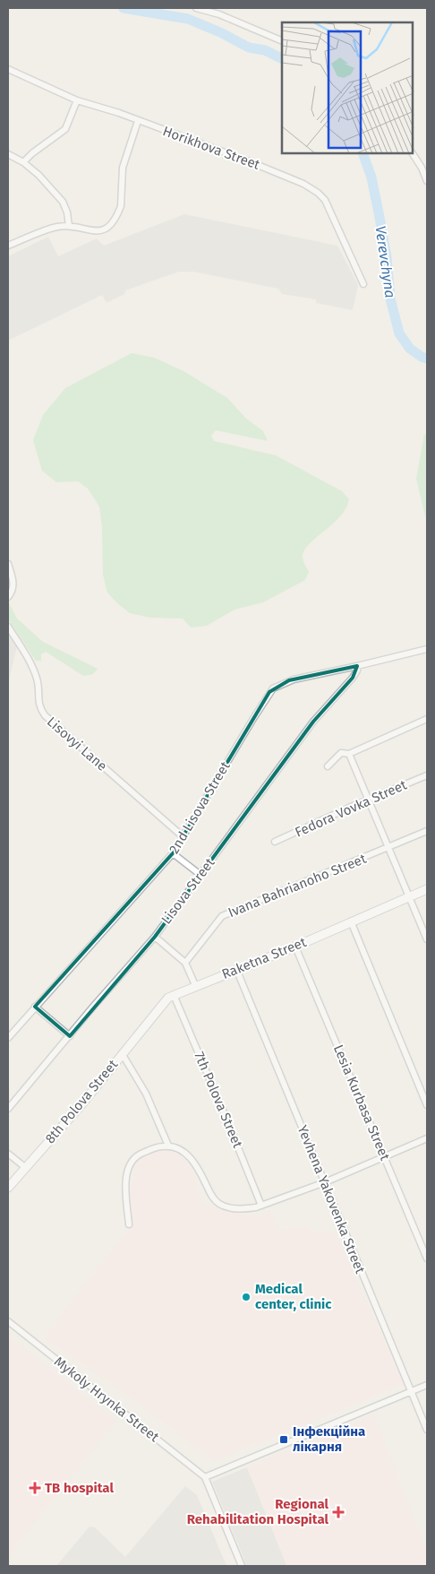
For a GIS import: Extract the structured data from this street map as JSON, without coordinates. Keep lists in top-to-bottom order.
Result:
{
  "streets": {
    "street": [
      "Horikhova Street",
      "Lisovyi Lane",
      "2nd Lisova Street",
      "Fedora Vovka Street",
      "Ivana Bahrianoho Street",
      "Lisova Street",
      "Raketna Street",
      "7th Polova Street",
      "8th Polova Street",
      "Lesia Kurbasa Street",
      "Yevhena Yakovenka Street",
      "Mykoly Hrynka Street"
    ]
  },
  "crossings": [
    ["Lisovyi Lane", "2nd Lisova Street"],
    ["2nd Lisova Street", "Lisova Street"],
    ["Raketna Street", "7th Polova Street"],
    ["Raketna Street", "8th Polova Street"],
    ["Raketna Street", "Lesia Kurbasa Street"],
    ["Raketna Street", "Yevhena Yakovenka Street"]
  ],
  "water": ["Verevchyna"],
  "places": {
    "other": ["Medical center, clinic"],
    "transit": ["Інфекційна лікарня"],
    "health": ["TB hospital", "Regional Rehabilitation Hospital"]
  }
}
